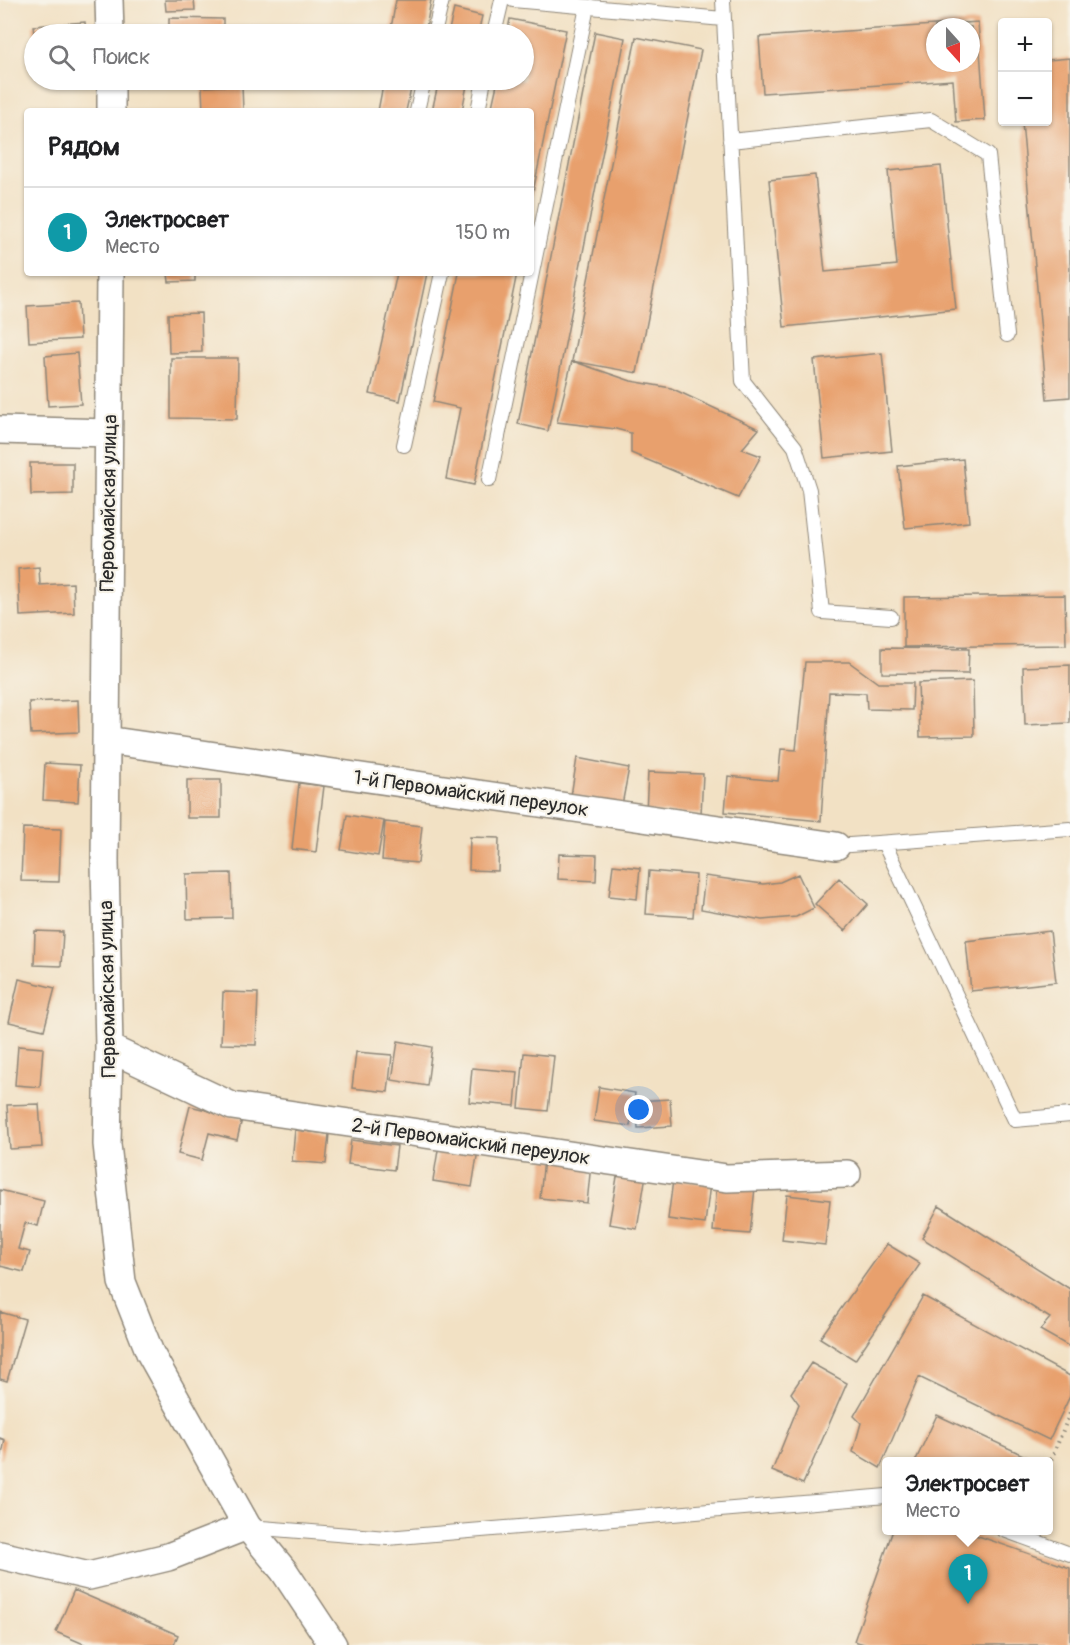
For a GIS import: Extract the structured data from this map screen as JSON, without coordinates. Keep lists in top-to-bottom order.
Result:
{
  "streets": {
    "street": ["Первомайская улица", "1-й Первомайский переулок", "2-й Первомайский переулок"]
  },
  "crossings": [
    ["Первомайская улица", "1-й Первомайский переулок"],
    ["Первомайская улица", "2-й Первомайский переулок"]
  ],
  "north": "bottom",
  "page": {
    "map_buttons": ["+", "−"],
    "search": "Поиск",
    "heading": "Рядом",
    "list": [
      {
        "mark": "1",
        "name": "Электросвет",
        "note": "Место",
        "value": "150 m"
      }
    ],
    "popup": ["Электросвет", "Место"],
    "pins": "1"
  }
}
